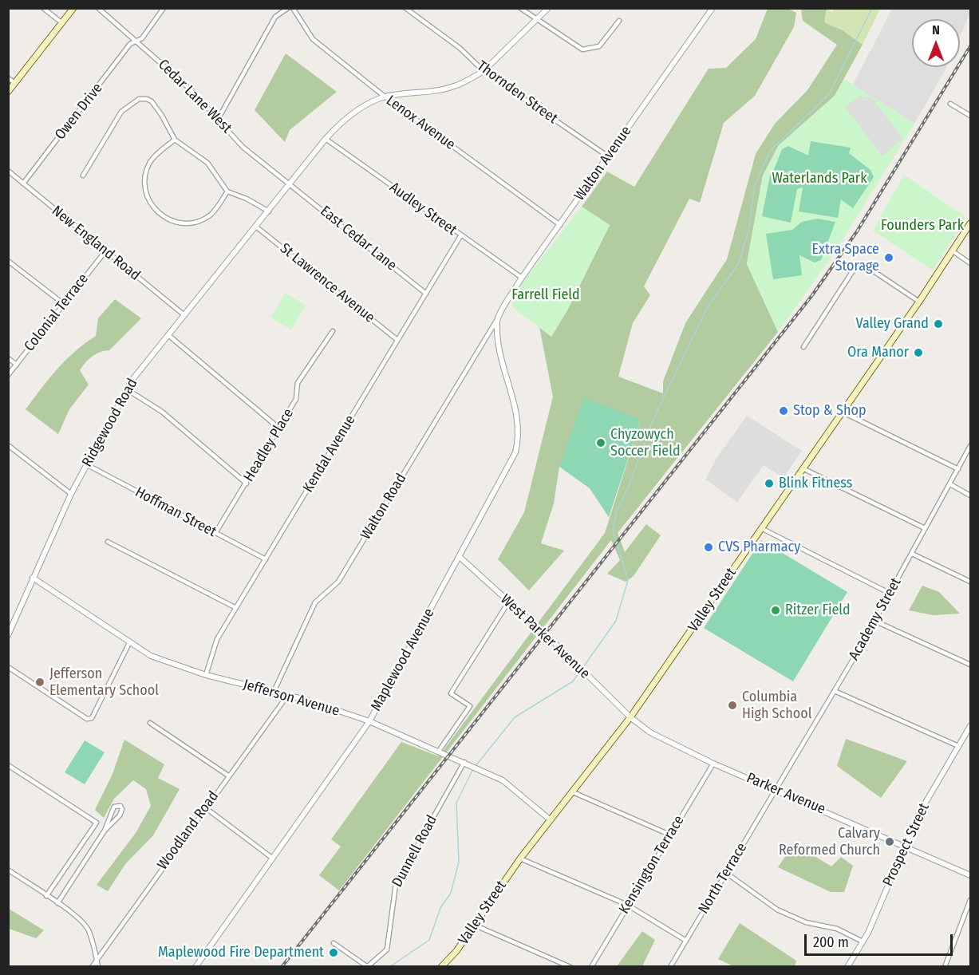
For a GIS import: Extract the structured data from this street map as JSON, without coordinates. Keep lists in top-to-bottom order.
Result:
{
  "streets": {
    "main road": ["Valley Street"],
    "street": [
      "Thornden Street",
      "Cedar Lane West",
      "Owen Drive",
      "Lenox Avenue",
      "Walton Avenue",
      "Audley Street",
      "East Cedar Lane",
      "New England Road",
      "St Lawrence Avenue",
      "Colonial Terrace",
      "Ridgewood Road",
      "Headley Place",
      "Kendal Avenue",
      "Walton Road",
      "Hoffman Street",
      "Academy Street",
      "West Parker Avenue",
      "Maplewood Avenue",
      "Jefferson Avenue",
      "Parker Avenue",
      "Woodland Road",
      "Prospect Street",
      "Dunnell Road",
      "Kensington Terrace",
      "North Terrace"
    ]
  },
  "crossings": [
    ["Thornden Street", "Walton Avenue"],
    ["Cedar Lane West", "Owen Drive"],
    ["Cedar Lane West", "East Cedar Lane"],
    ["Cedar Lane West", "Ridgewood Road"],
    ["Owen Drive", "New England Road"],
    ["Lenox Avenue", "Walton Avenue"],
    ["Lenox Avenue", "Ridgewood Road"],
    ["Walton Avenue", "Audley Street"],
    ["Walton Avenue", "Walton Road"],
    ["Walton Avenue", "Maplewood Avenue"],
    ["Audley Street", "Ridgewood Road"],
    ["Audley Street", "Kendal Avenue"],
    ["East Cedar Lane", "Ridgewood Road"],
    ["East Cedar Lane", "Kendal Avenue"],
    ["New England Road", "Colonial Terrace"],
    ["New England Road", "Ridgewood Road"],
    ["St Lawrence Avenue", "Ridgewood Road"],
    ["St Lawrence Avenue", "Kendal Avenue"],
    ["Ridgewood Road", "Hoffman Street"],
    ["Ridgewood Road", "Jefferson Avenue"],
    ["Headley Place", "Hoffman Street"],
    ["Kendal Avenue", "Hoffman Street"],
    ["Kendal Avenue", "Jefferson Avenue"],
    ["Walton Road", "Maplewood Avenue"],
    ["Walton Road", "Jefferson Avenue"],
    ["Valley Street", "West Parker Avenue"],
    ["Valley Street", "Jefferson Avenue"],
    ["Valley Street", "Parker Avenue"],
    ["Academy Street", "Parker Avenue"],
    ["Academy Street", "North Terrace"],
    ["West Parker Avenue", "Maplewood Avenue"],
    ["West Parker Avenue", "Parker Avenue"],
    ["Maplewood Avenue", "Jefferson Avenue"],
    ["Jefferson Avenue", "Woodland Road"],
    ["Jefferson Avenue", "Dunnell Road"],
    ["Parker Avenue", "Prospect Street"],
    ["Parker Avenue", "Kensington Terrace"],
    ["Parker Avenue", "North Terrace"]
  ],
  "parks": ["Waterlands Park", "Founders Park", "Farrell Field"],
  "places": [
    "Extra Space Storage",
    "Valley Grand",
    "Ora Manor",
    "Stop & Shop",
    "Chyzowych Soccer Field",
    "Blink Fitness",
    "CVS Pharmacy",
    "Ritzer Field",
    "Jefferson Elementary School",
    "Columbia High School",
    "Calvary Reformed Church",
    "Maplewood Fire Department"
  ],
  "scale_bar": "200 m",
  "north": "top"
}
